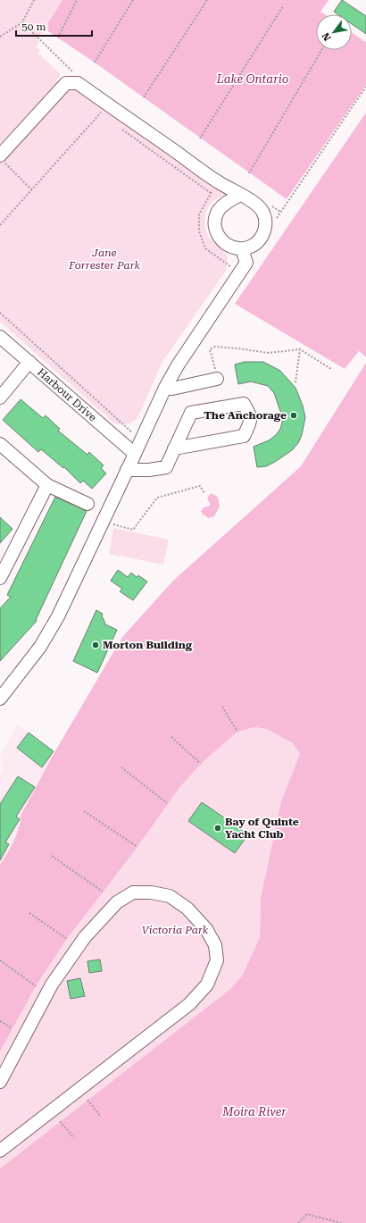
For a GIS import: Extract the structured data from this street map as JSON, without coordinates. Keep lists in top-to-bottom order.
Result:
{
  "streets": {
    "street": ["Harbour Drive"]
  },
  "water": ["Lake Ontario", "Moira River"],
  "parks": ["Jane Forrester Park", "Victoria Park"],
  "places": ["The Anchorage", "Morton Building", "Bay of Quinte Yacht Club"],
  "scale_bar": "50 m",
  "north": "bottom left"
}
